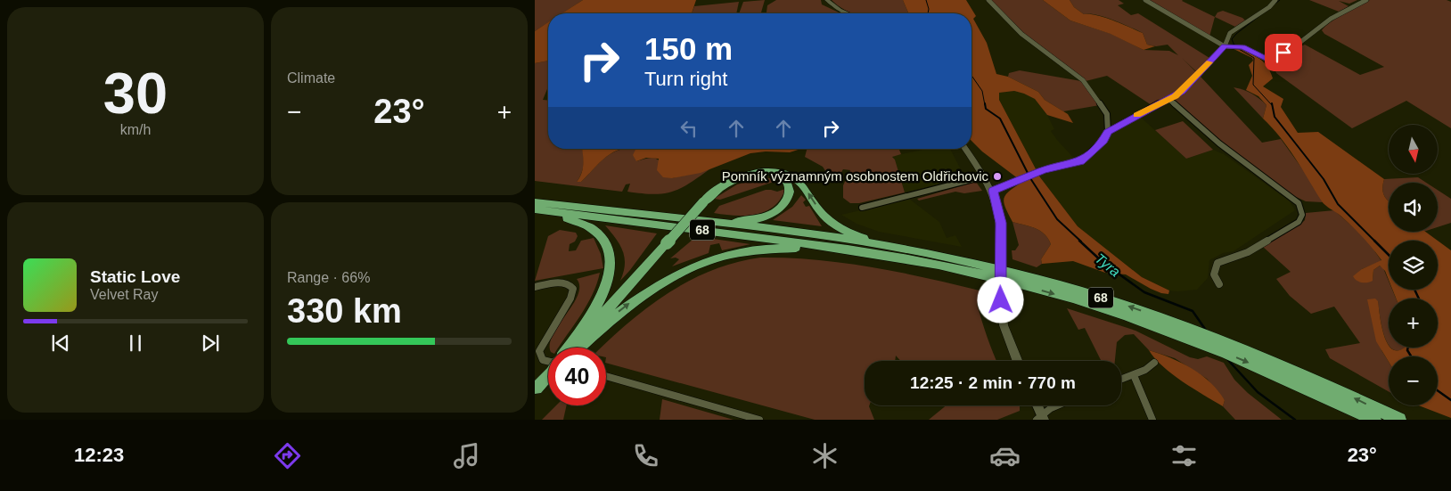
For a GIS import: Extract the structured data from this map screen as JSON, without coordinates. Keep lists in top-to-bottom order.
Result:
{
  "streets": {
    "highway": ["68"]
  },
  "water": ["Tyra"],
  "places": ["Pomník významným osobnostem Oldřichovic"],
  "north": "bottom",
  "page": {
    "tile": [
      ["30", "km/h"],
      "Climate",
      ["Range · 66%", "330 km"]
    ],
    "turn": ["150 m", "Turn right"],
    "heat": ["−", "23°", "+"],
    "map_buttons": ["+", "−"],
    "song": ["Static Love", "Velvet Ray"],
    "limit": "40",
    "trip": "12:25 · 2 min · 770 m",
    "tabs": ["12:23", "23°"]
  }
}
